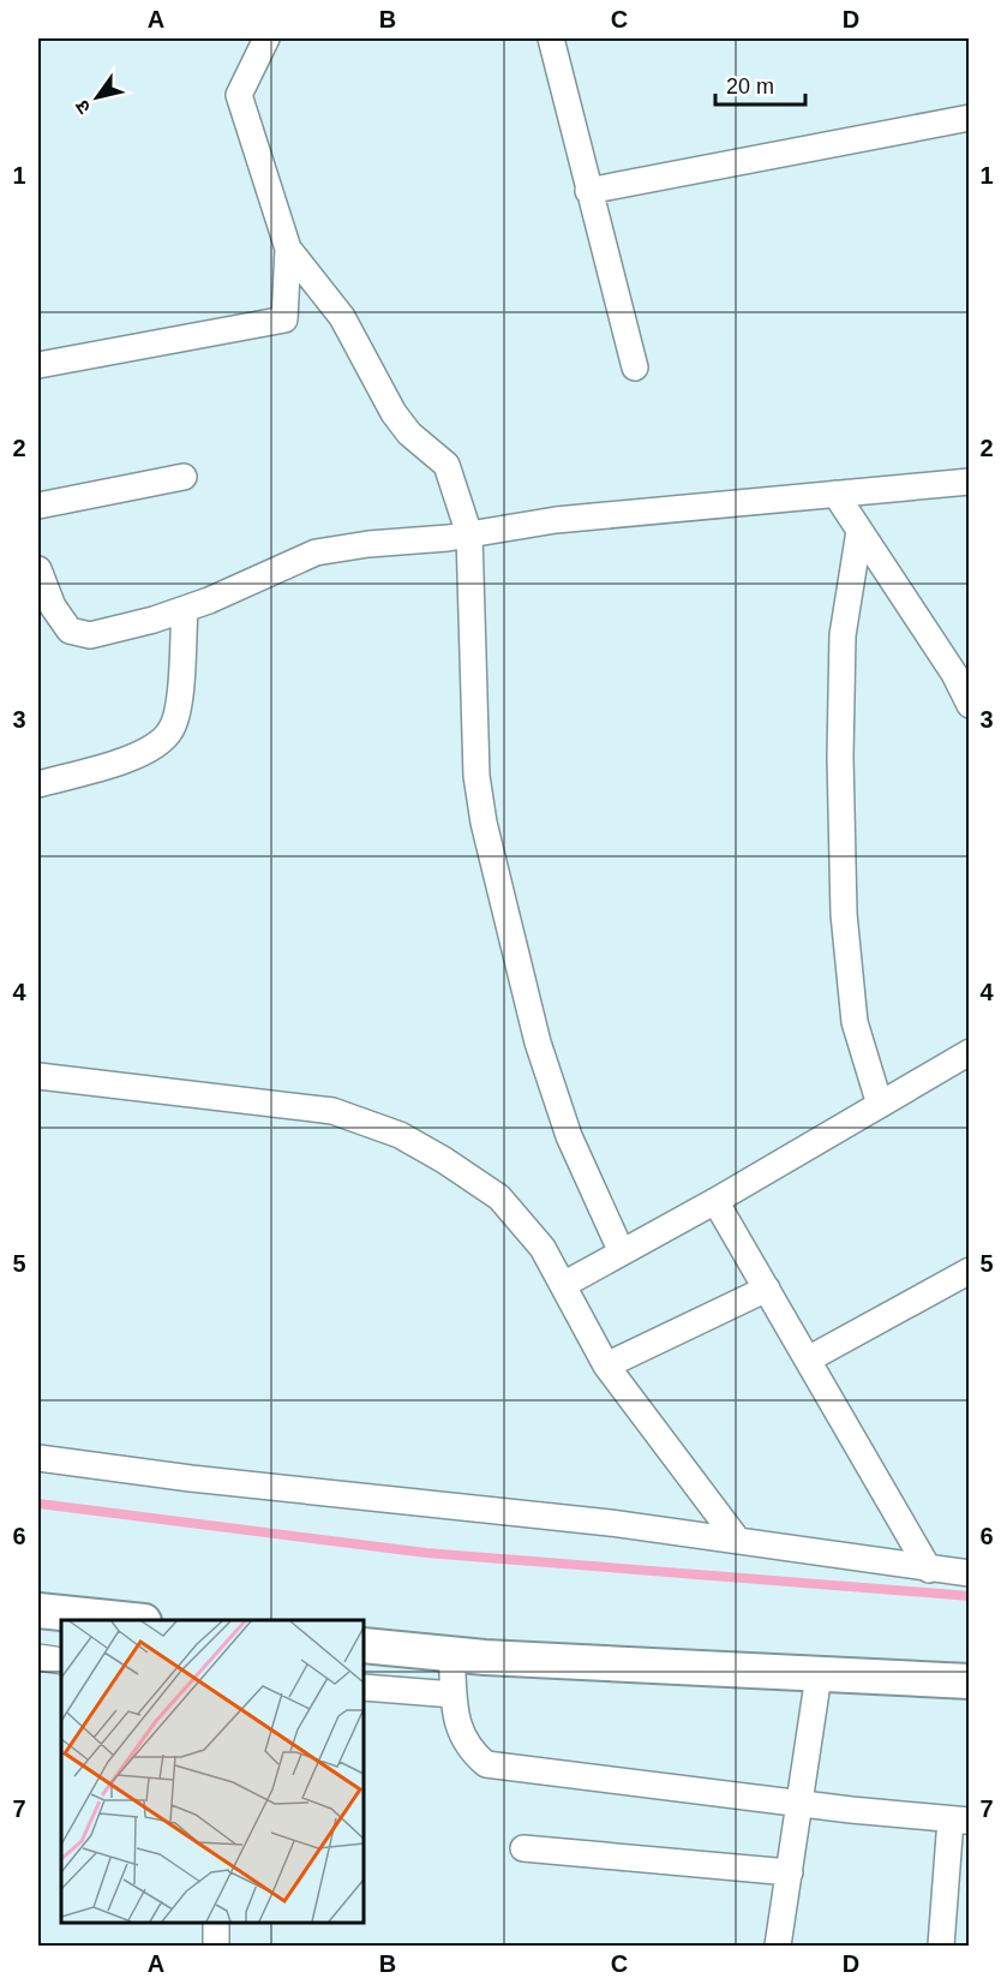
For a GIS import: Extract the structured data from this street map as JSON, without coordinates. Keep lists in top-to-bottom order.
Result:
{
  "scale_bar": "20 m",
  "north": "bottom left",
  "grid": {
    "columns": [
      "A",
      "B",
      "C",
      "D"
    ],
    "rows": [
      "1",
      "2",
      "3",
      "4",
      "5",
      "6",
      "7"
    ]
  }
}
